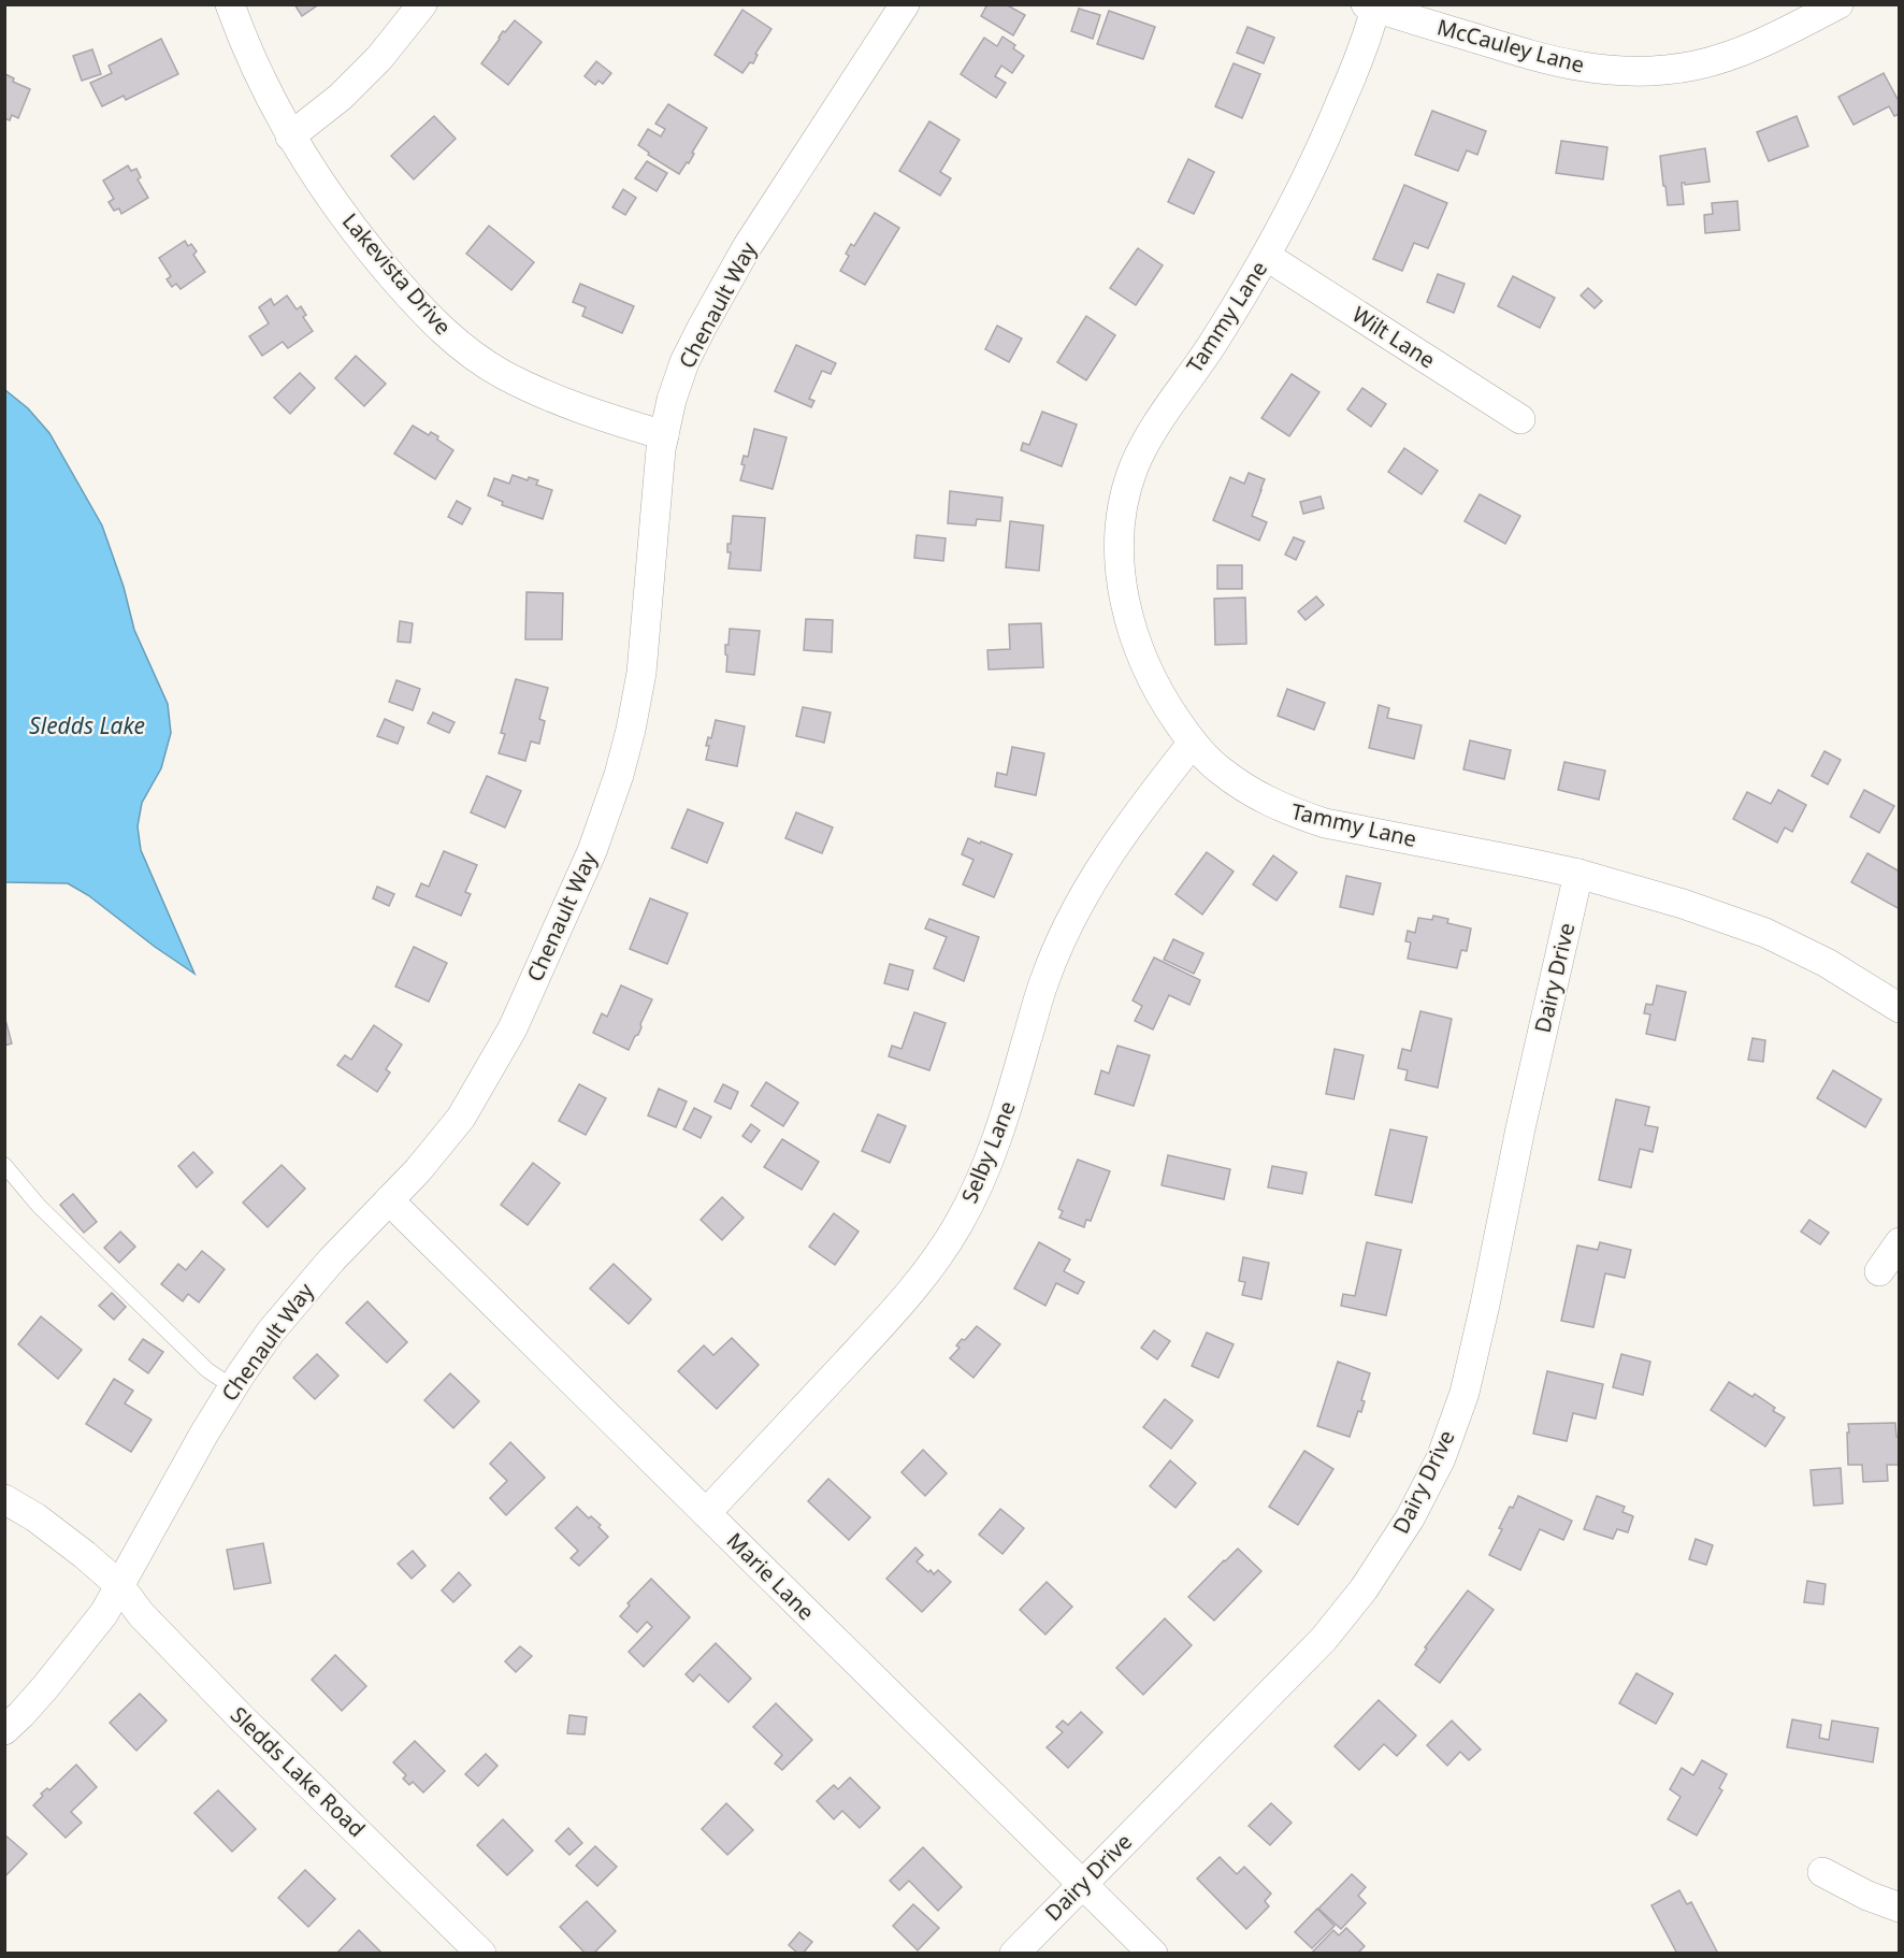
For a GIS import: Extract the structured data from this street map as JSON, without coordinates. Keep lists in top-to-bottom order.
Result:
{
  "streets": {
    "street": [
      "McCauley Lane",
      "Lakevista Drive",
      "Chenault Way",
      "Tammy Lane",
      "Wilt Lane",
      "Dairy Drive",
      "Selby Lane",
      "Marie Lane",
      "Sledds Lake Road"
    ]
  },
  "crossings": [
    ["McCauley Lane", "Tammy Lane"],
    ["Lakevista Drive", "Chenault Way"],
    ["Chenault Way", "Marie Lane"],
    ["Chenault Way", "Sledds Lake Road"],
    ["Tammy Lane", "Wilt Lane"],
    ["Tammy Lane", "Dairy Drive"],
    ["Tammy Lane", "Selby Lane"],
    ["Dairy Drive", "Marie Lane"],
    ["Selby Lane", "Marie Lane"]
  ],
  "water": ["Sledds Lake"]
}
